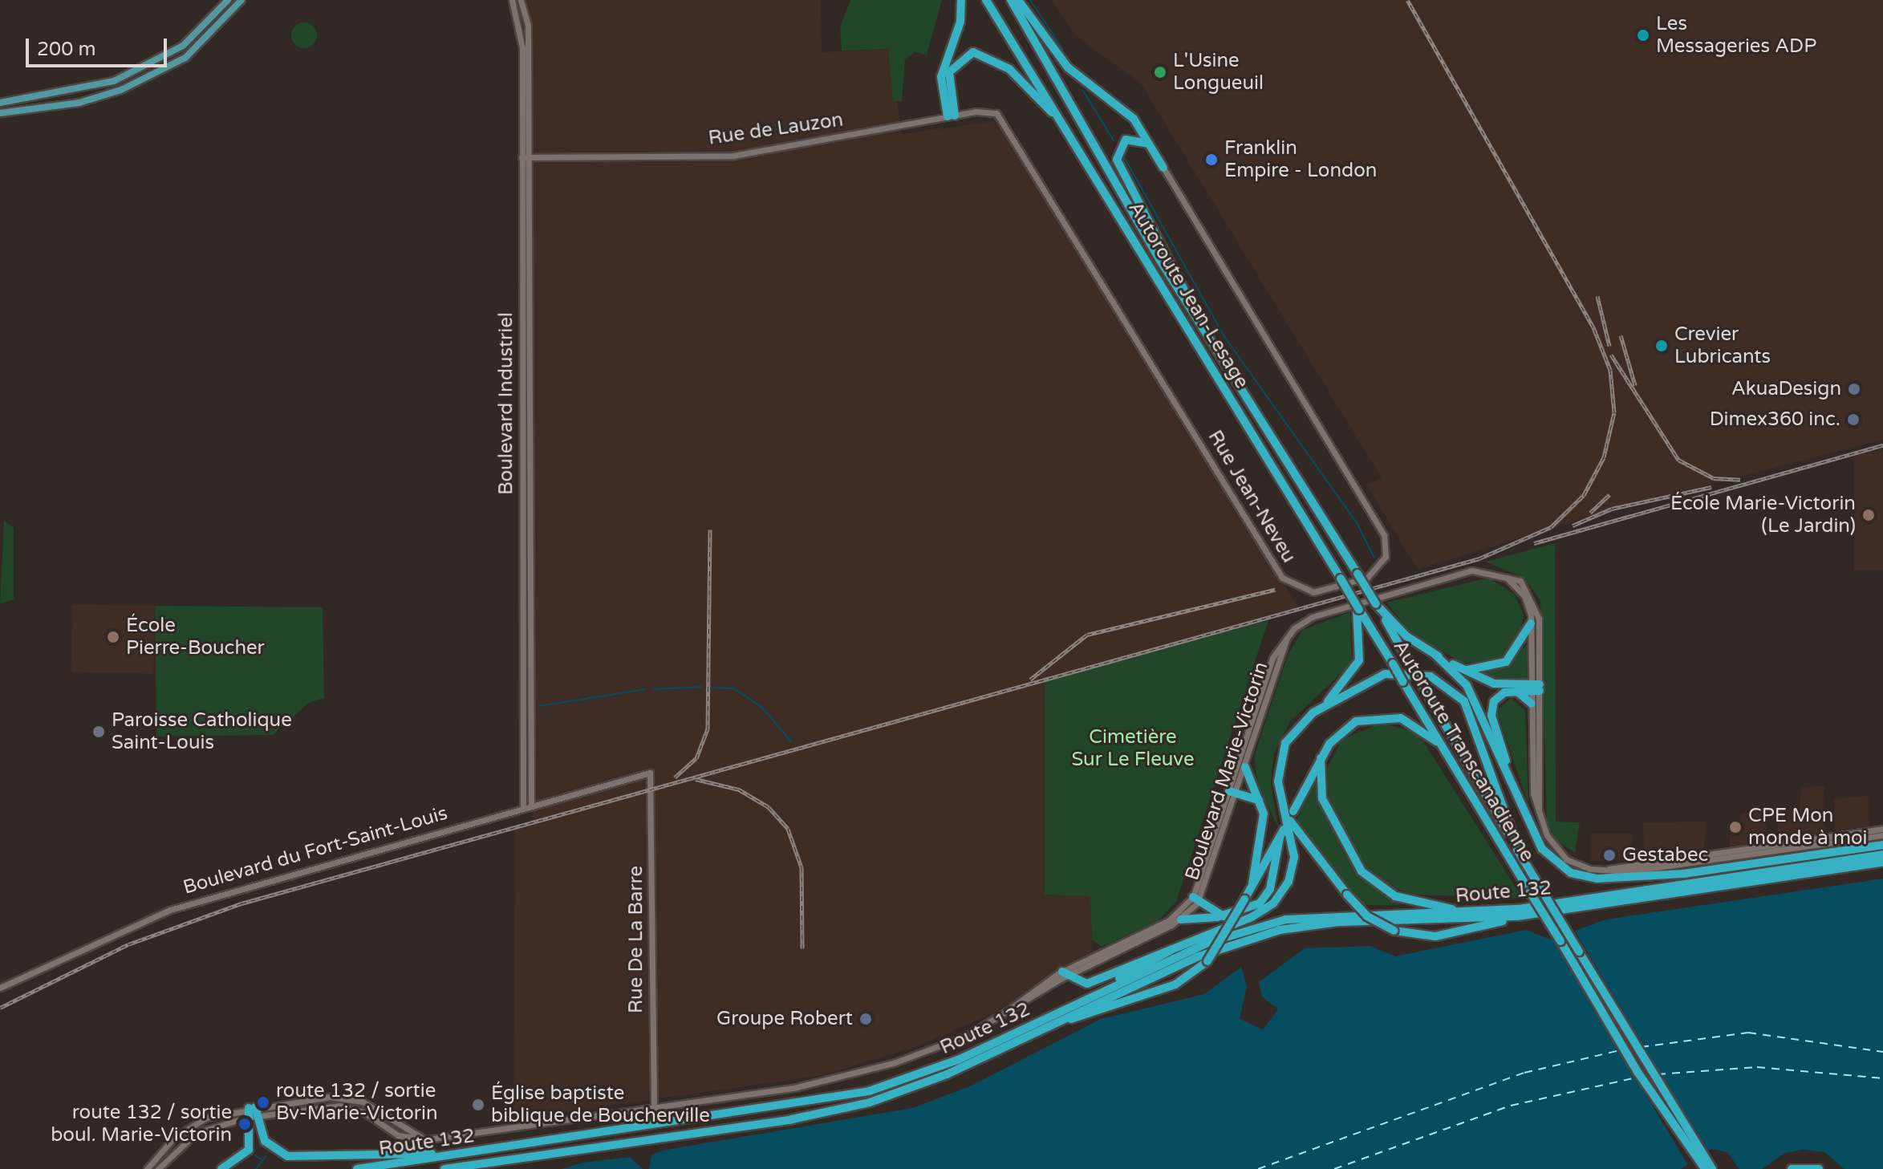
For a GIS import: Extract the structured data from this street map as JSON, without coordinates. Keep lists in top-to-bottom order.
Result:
{
  "streets": {
    "highway": ["Autoroute Jean-Lesage", "Autoroute Transcanadienne", "Route 132"],
    "street": [
      "Rue de Lauzon",
      "Boulevard Industriel",
      "Rue Jean-Neveu",
      "Boulevard Marie-Victorin",
      "Boulevard du Fort-Saint-Louis",
      "Rue De La Barre"
    ]
  },
  "crossings": [
    ["Rue de Lauzon", "Boulevard Industriel"],
    ["Rue de Lauzon", "Rue Jean-Neveu"],
    ["Autoroute Jean-Lesage", "Autoroute Transcanadienne"],
    ["Boulevard Industriel", "Boulevard du Fort-Saint-Louis"],
    ["Boulevard Marie-Victorin", "Rue De La Barre"],
    ["Boulevard du Fort-Saint-Louis", "Rue De La Barre"]
  ],
  "parks": ["Cimetière Sur Le Fleuve"],
  "places": [
    "Les Messageries ADP",
    "L'Usine Longueuil",
    "Franklin Empire - London",
    "Crevier Lubricants",
    "AkuaDesign",
    "Dimex360 inc.",
    "École Marie-Victorin (Le Jardin)",
    "École Pierre-Boucher",
    "Paroisse Catholique Saint-Louis",
    "CPE Mon monde à moi",
    "Gestabec",
    "Groupe Robert",
    "route 132 / sortie Bv-Marie-Victorin",
    "Église baptiste biblique de Boucherville",
    "route 132 / sortie boul. Marie-Victorin"
  ],
  "scale_bar": "200 m"
}
